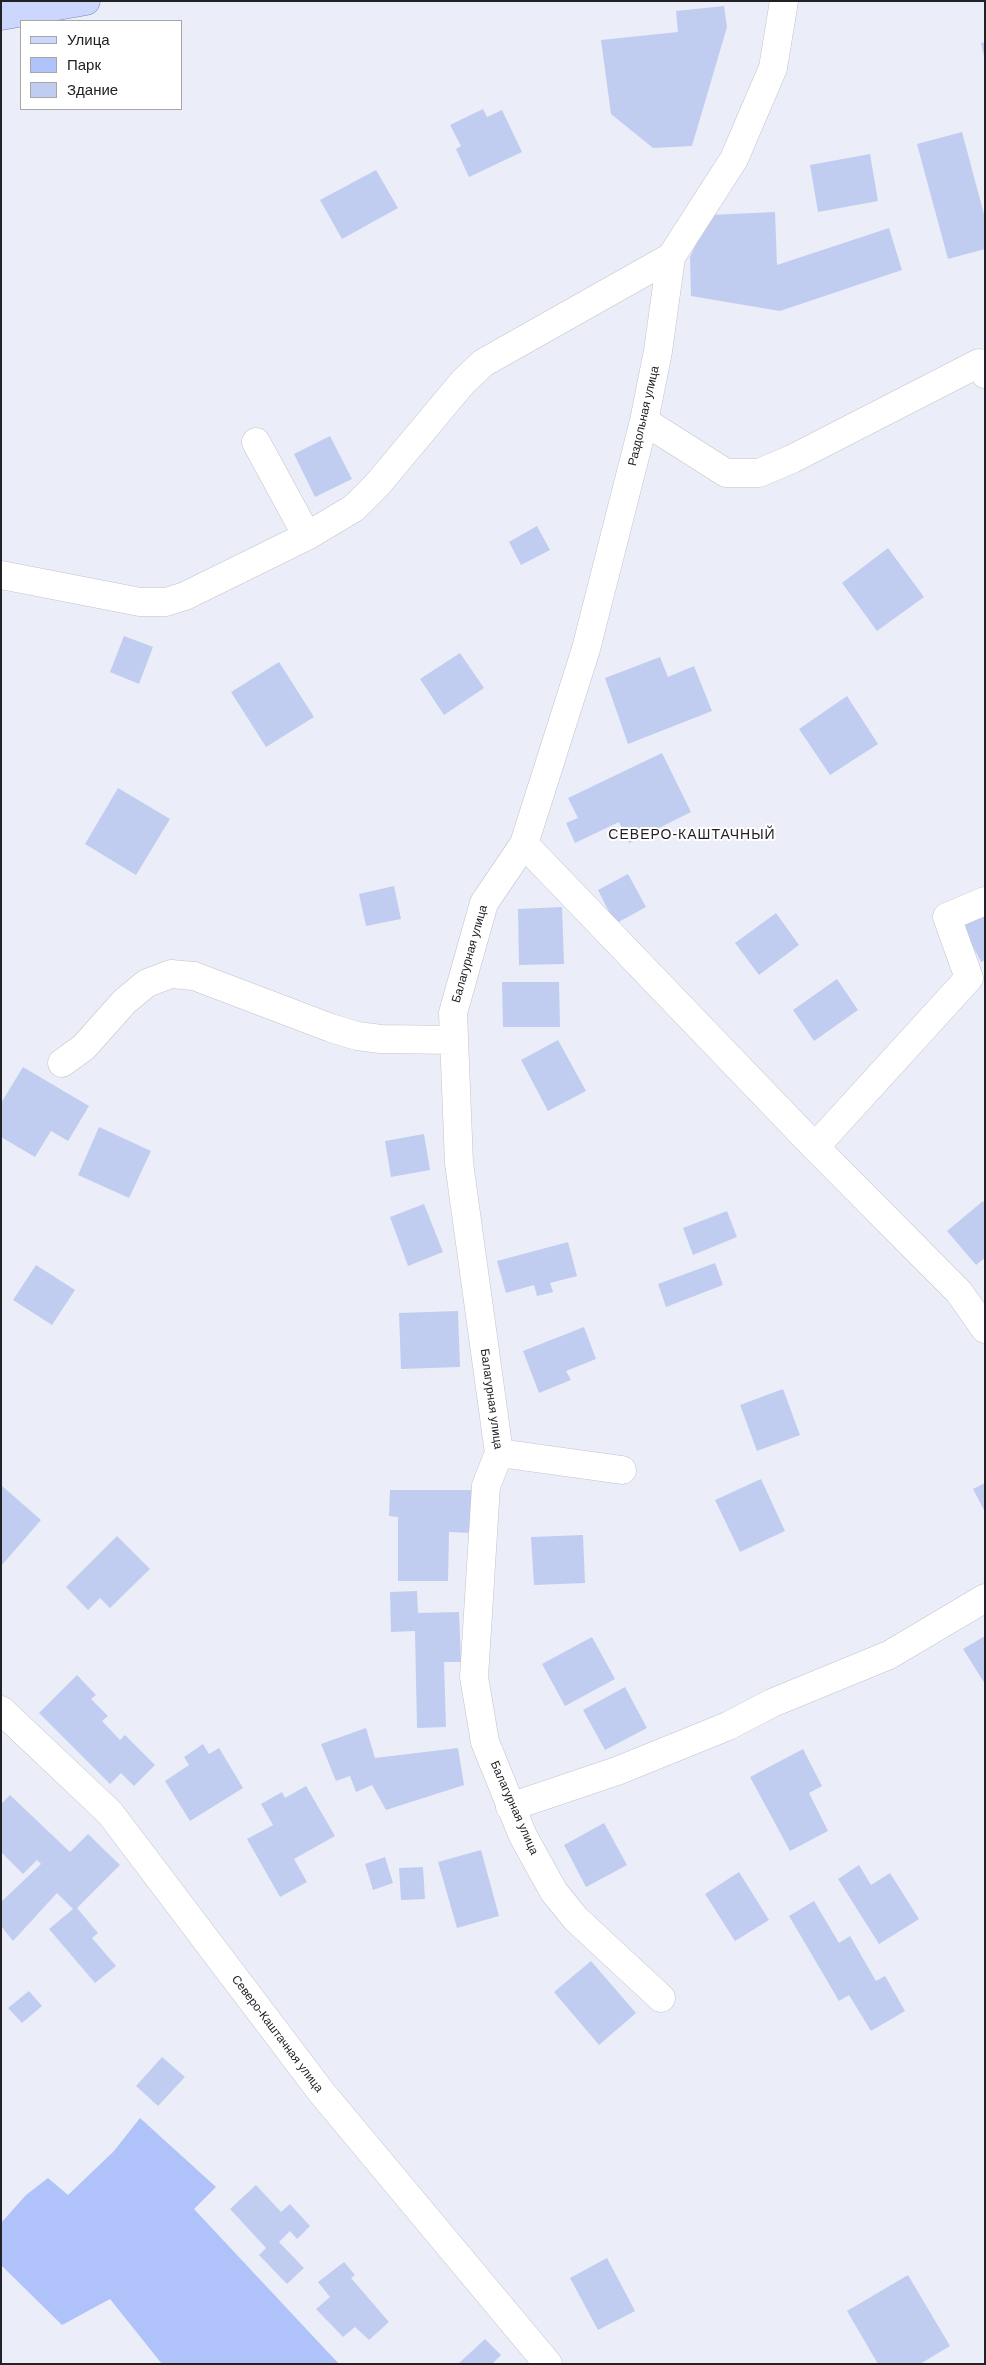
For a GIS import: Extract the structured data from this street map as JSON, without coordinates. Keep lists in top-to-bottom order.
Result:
{
  "streets": {
    "street": ["Раздольная улица", "Балагурная улица", "Северо-Каштачная улица"]
  },
  "crossings": [
    ["Раздольная улица", "Балагурная улица"]
  ],
  "districts": ["СЕВЕРО-КАШТАЧНЫЙ"],
  "legend": ["Улица", "Парк", "Здание"]
}
